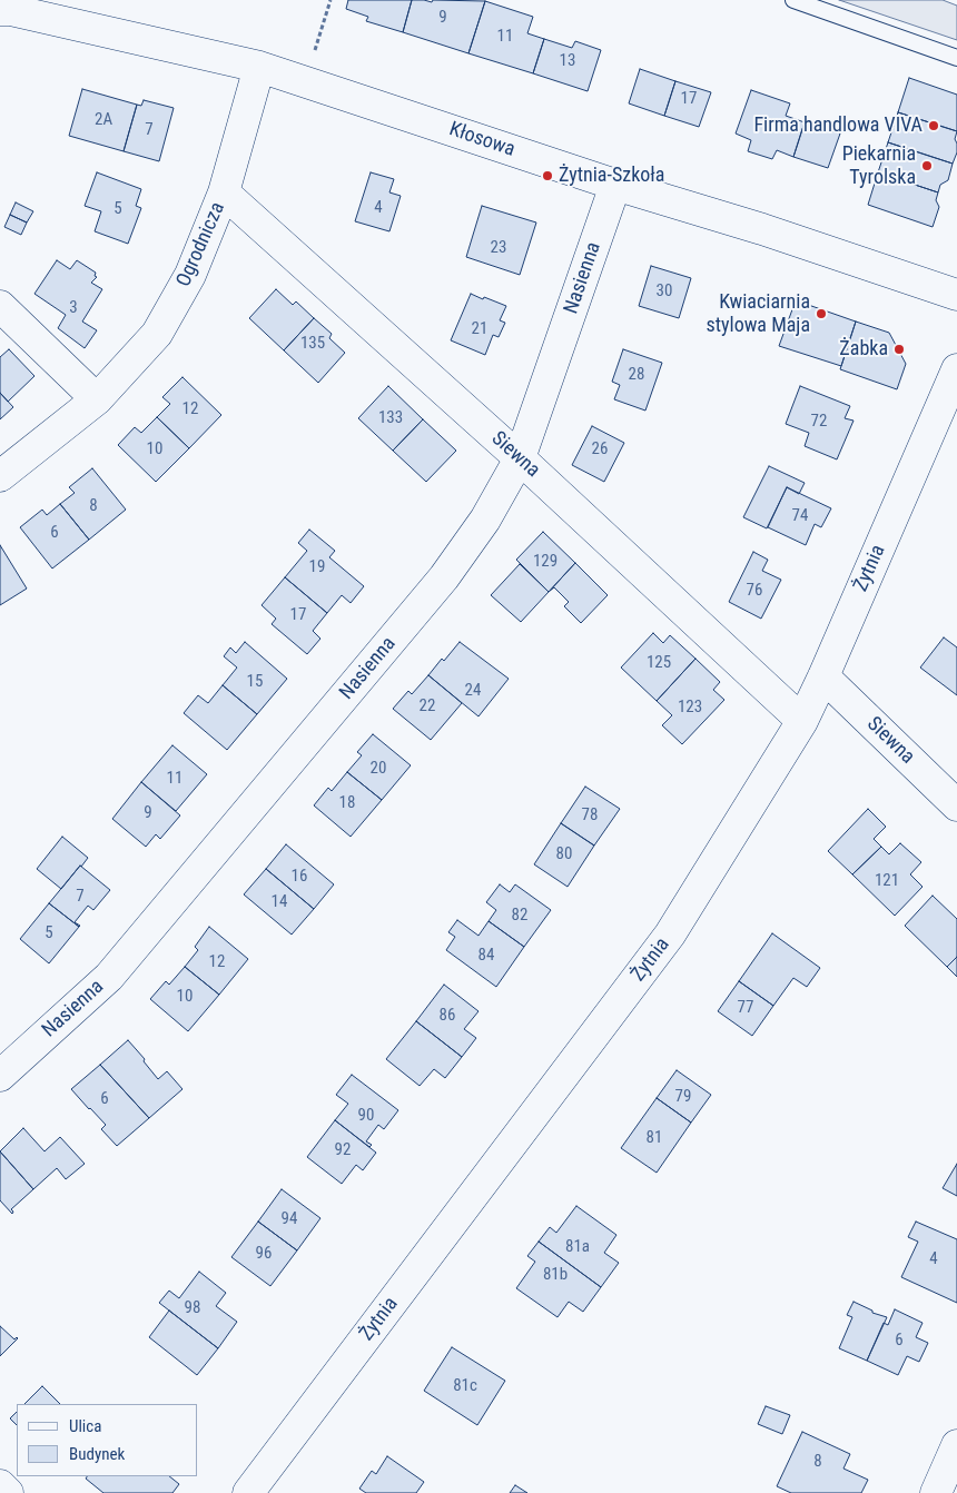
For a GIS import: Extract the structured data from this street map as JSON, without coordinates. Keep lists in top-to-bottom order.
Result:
{
  "streets": {
    "street": [
      "Kłosowa",
      "Ogrodnicza",
      "Nasienna",
      "Siewna",
      "Żytnia"
    ]
  },
  "crossings": [
    ["Kłosowa", "Ogrodnicza"],
    ["Kłosowa", "Nasienna"],
    ["Ogrodnicza", "Siewna"],
    ["Nasienna", "Siewna"],
    ["Siewna", "Żytnia"]
  ],
  "places": [
    "Firma handlowa VIVA",
    "Piekarnia Tyrolska",
    "Żytnia-Szkoła",
    "Kwiaciarnia stylowa Maja",
    "Żabka"
  ],
  "house_numbers": [
    "9",
    "11",
    "13",
    "17",
    "2A",
    "7",
    "4",
    "5",
    "23",
    "30",
    "3",
    "21",
    "135",
    "28",
    "12",
    "133",
    "72",
    "10",
    "26",
    "8",
    "74",
    "6",
    "129",
    "19",
    "76",
    "17",
    "125",
    "15",
    "24",
    "22",
    "123",
    "20",
    "11",
    "18",
    "9",
    "78",
    "80",
    "16",
    "121",
    "7",
    "14",
    "82",
    "5",
    "84",
    "12",
    "10",
    "77",
    "86",
    "79",
    "6",
    "90",
    "81",
    "92",
    "94",
    "81a",
    "96",
    "4",
    "81b",
    "98",
    "6",
    "81c",
    "8"
  ],
  "legend": ["Ulica", "Budynek"]
}
